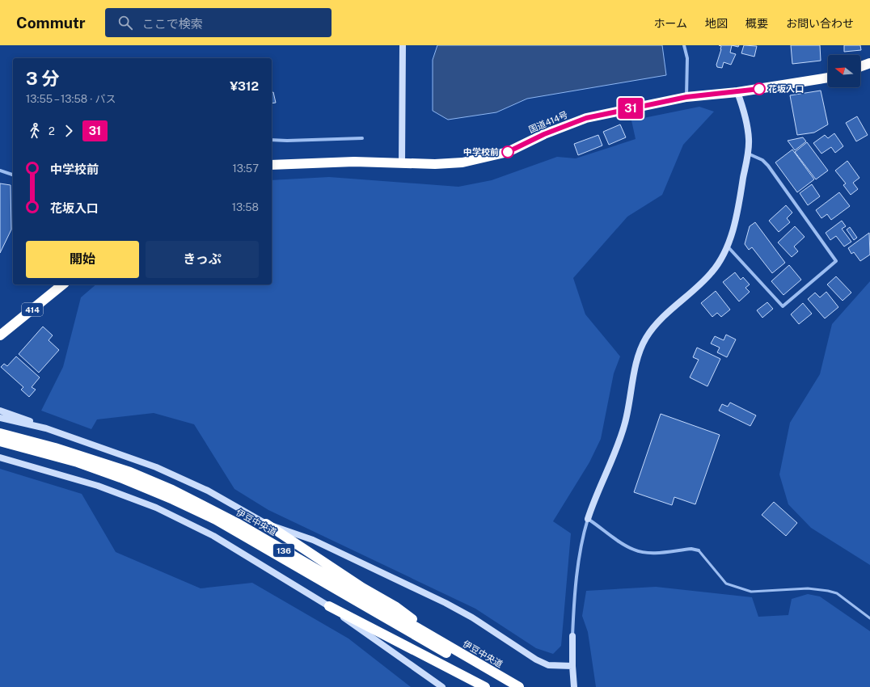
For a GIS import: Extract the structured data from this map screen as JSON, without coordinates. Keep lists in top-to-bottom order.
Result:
{
  "streets": {
    "highway": [
      "国道414号",
      "414",
      "伊豆中央道",
      "136"
    ]
  },
  "places": ["花坂入口", "中学校前"],
  "lines": ["bus line 31"],
  "north": "left",
  "page": {
    "header": "Commutr",
    "search": "ここで検索",
    "nav": [
      "ホーム",
      "地図",
      "概要",
      "お問い合わせ"
    ],
    "on_map": "31",
    "heading": ["3 分", "13:55 – 13:58 · バス", "¥312"],
    "legs": ["2", "31"],
    "list": [
      {
        "name": "中学校前",
        "value": "13:57"
      },
      {
        "name": "花坂入口",
        "value": "13:58"
      }
    ],
    "buttons": ["開始", "きっぷ"]
  }
}
